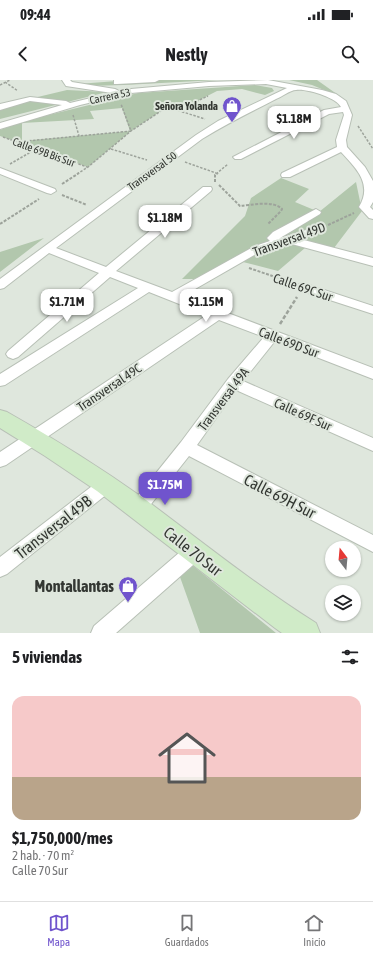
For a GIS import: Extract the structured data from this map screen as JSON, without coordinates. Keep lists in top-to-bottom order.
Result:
{
  "streets": {
    "street": [
      "Carrera 53",
      "Transversal 50",
      "Transversal 49D",
      "Calle 69C Sur",
      "Calle 69D Sur",
      "Transversal 49C",
      "Transversal 49A",
      "Calle 69F Sur",
      "Calle 69H Sur",
      "Transversal 49B",
      "Calle 70 Sur"
    ],
    "path": ["Calle 69B Bis Sur"]
  },
  "crossings": [
    ["Carrera 53", "Transversal 50"],
    ["Transversal 50", "Calle 69D Sur"],
    ["Transversal 49D", "Calle 69C Sur"],
    ["Transversal 49D", "Calle 69D Sur"],
    ["Calle 69D Sur", "Transversal 49C"],
    ["Calle 69D Sur", "Transversal 49A"],
    ["Transversal 49C", "Calle 70 Sur"],
    ["Transversal 49A", "Calle 69F Sur"],
    ["Transversal 49A", "Calle 69H Sur"],
    ["Transversal 49A", "Calle 70 Sur"],
    ["Transversal 49B", "Calle 70 Sur"]
  ],
  "places": {
    "shop": ["Señora Yolanda", "Montallantas"]
  },
  "north": "top",
  "page": {
    "status": "09:44",
    "header": "Nestly",
    "price": [
      "$1.18M",
      "$1.18M",
      "$1.71M",
      "$1.15M",
      "$1.75M"
    ],
    "heading": "5 viviendas",
    "list": [
      {
        "name": "$1,750,000/mes",
        "note": "2 hab. · 70 m² · Calle 70 Sur"
      }
    ],
    "tabs": ["Mapa", "Guardados", "Inicio"]
  }
}
